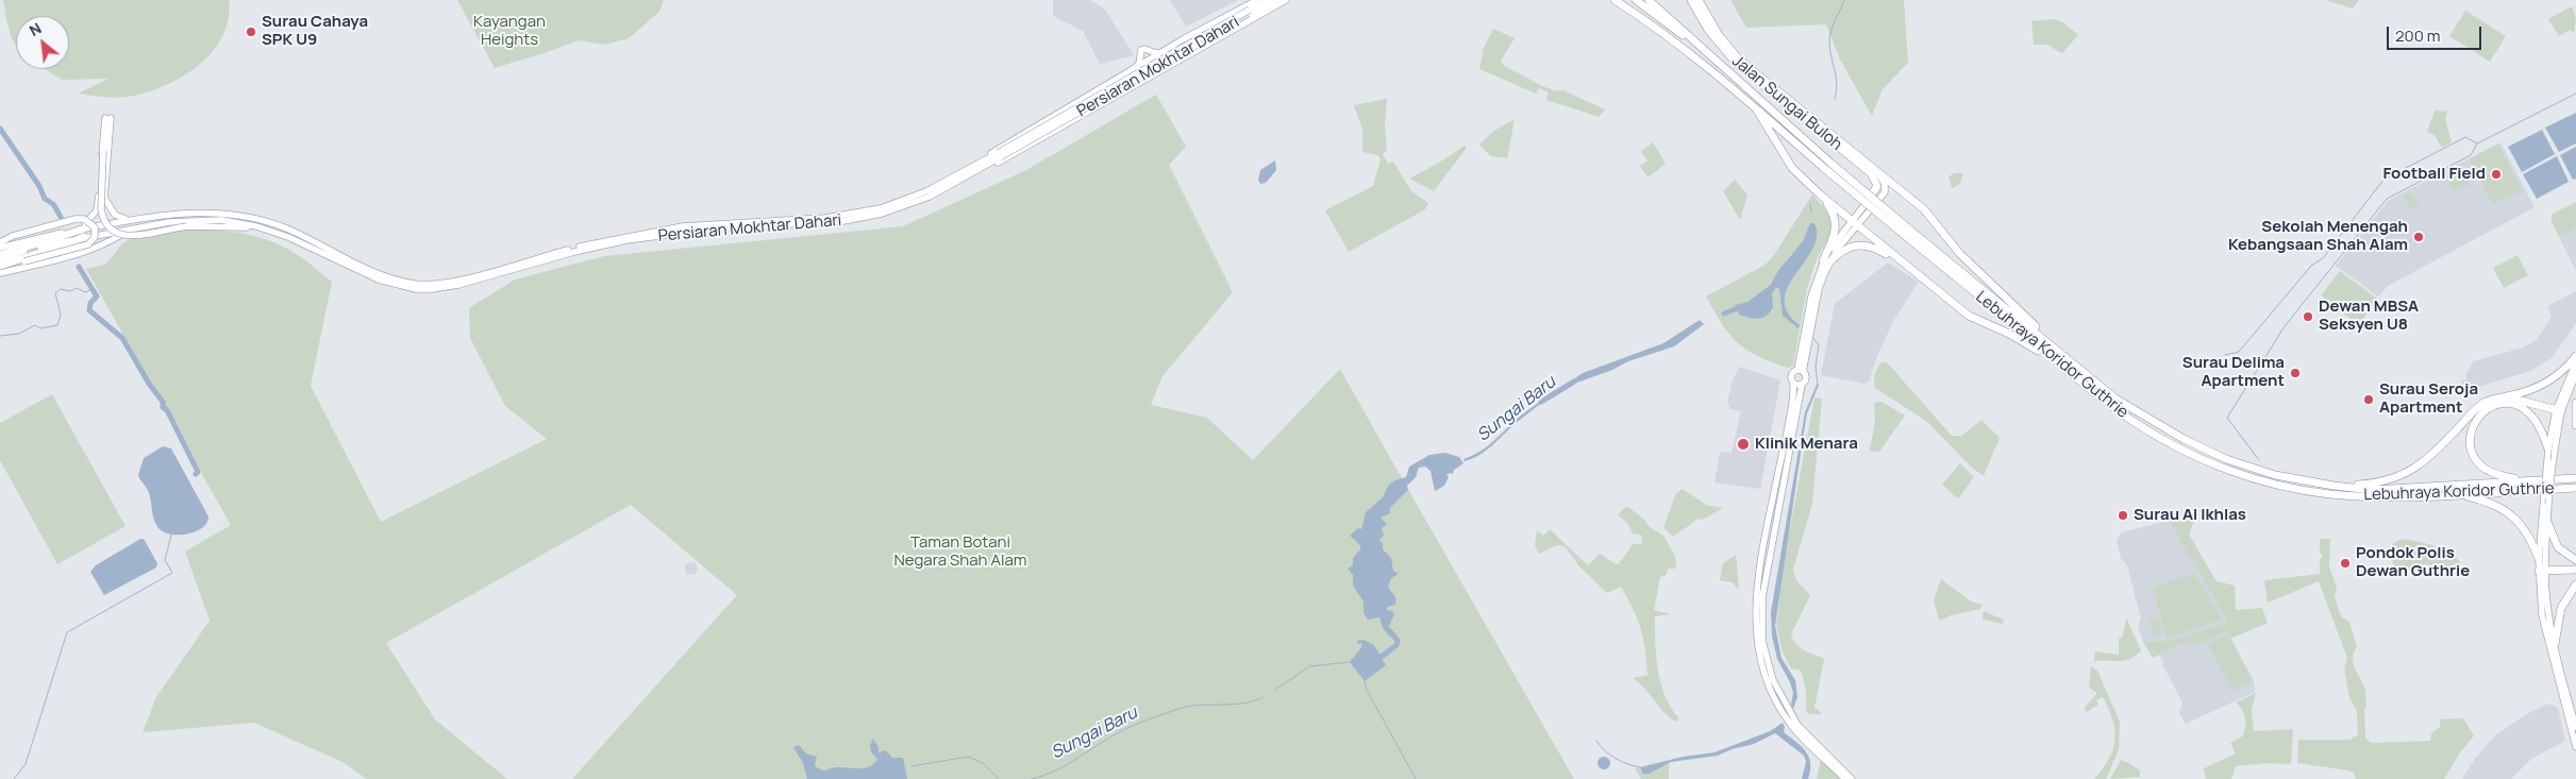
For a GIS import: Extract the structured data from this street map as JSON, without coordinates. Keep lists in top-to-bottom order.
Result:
{
  "streets": {
    "highway": ["Jalan Sungai Buloh", "Lebuhraya Koridor Guthrie"],
    "main road": ["Persiaran Mokhtar Dahari"]
  },
  "crossings": [
    ["Jalan Sungai Buloh", "Lebuhraya Koridor Guthrie"]
  ],
  "water": ["Sungai Baru"],
  "parks": ["Kayangan Heights", "Taman Botani Negara Shah Alam"],
  "places": [
    "Surau Cahaya SPK U9",
    "Football Field",
    "Sekolah Menengah Kebangsaan Shah Alam",
    "Dewan MBSA Seksyen U8",
    "Surau Delima Apartment",
    "Surau Seroja Apartment",
    "Klinik Menara",
    "Surau Al Ikhlas",
    "Pondok Polis Dewan Guthrie"
  ],
  "scale_bar": "200 m",
  "north": "top left"
}
